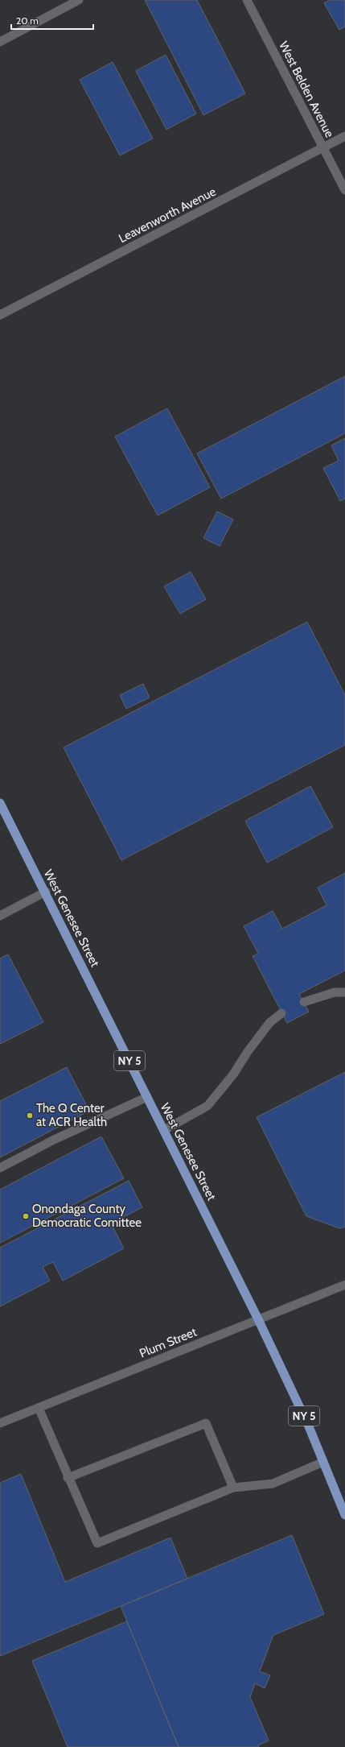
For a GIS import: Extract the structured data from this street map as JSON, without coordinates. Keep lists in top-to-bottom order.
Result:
{
  "streets": {
    "main road": ["West Genesee Street", "NY 5"],
    "street": ["West Belden Avenue", "Leavenworth Avenue", "Plum Street"]
  },
  "crossings": [
    ["West Belden Avenue", "Leavenworth Avenue"],
    ["West Genesee Street", "Plum Street"]
  ],
  "places": ["The Q Center at ACR Health", "Onondaga County Democratic Comittee"],
  "scale_bar": "20 m"
}
